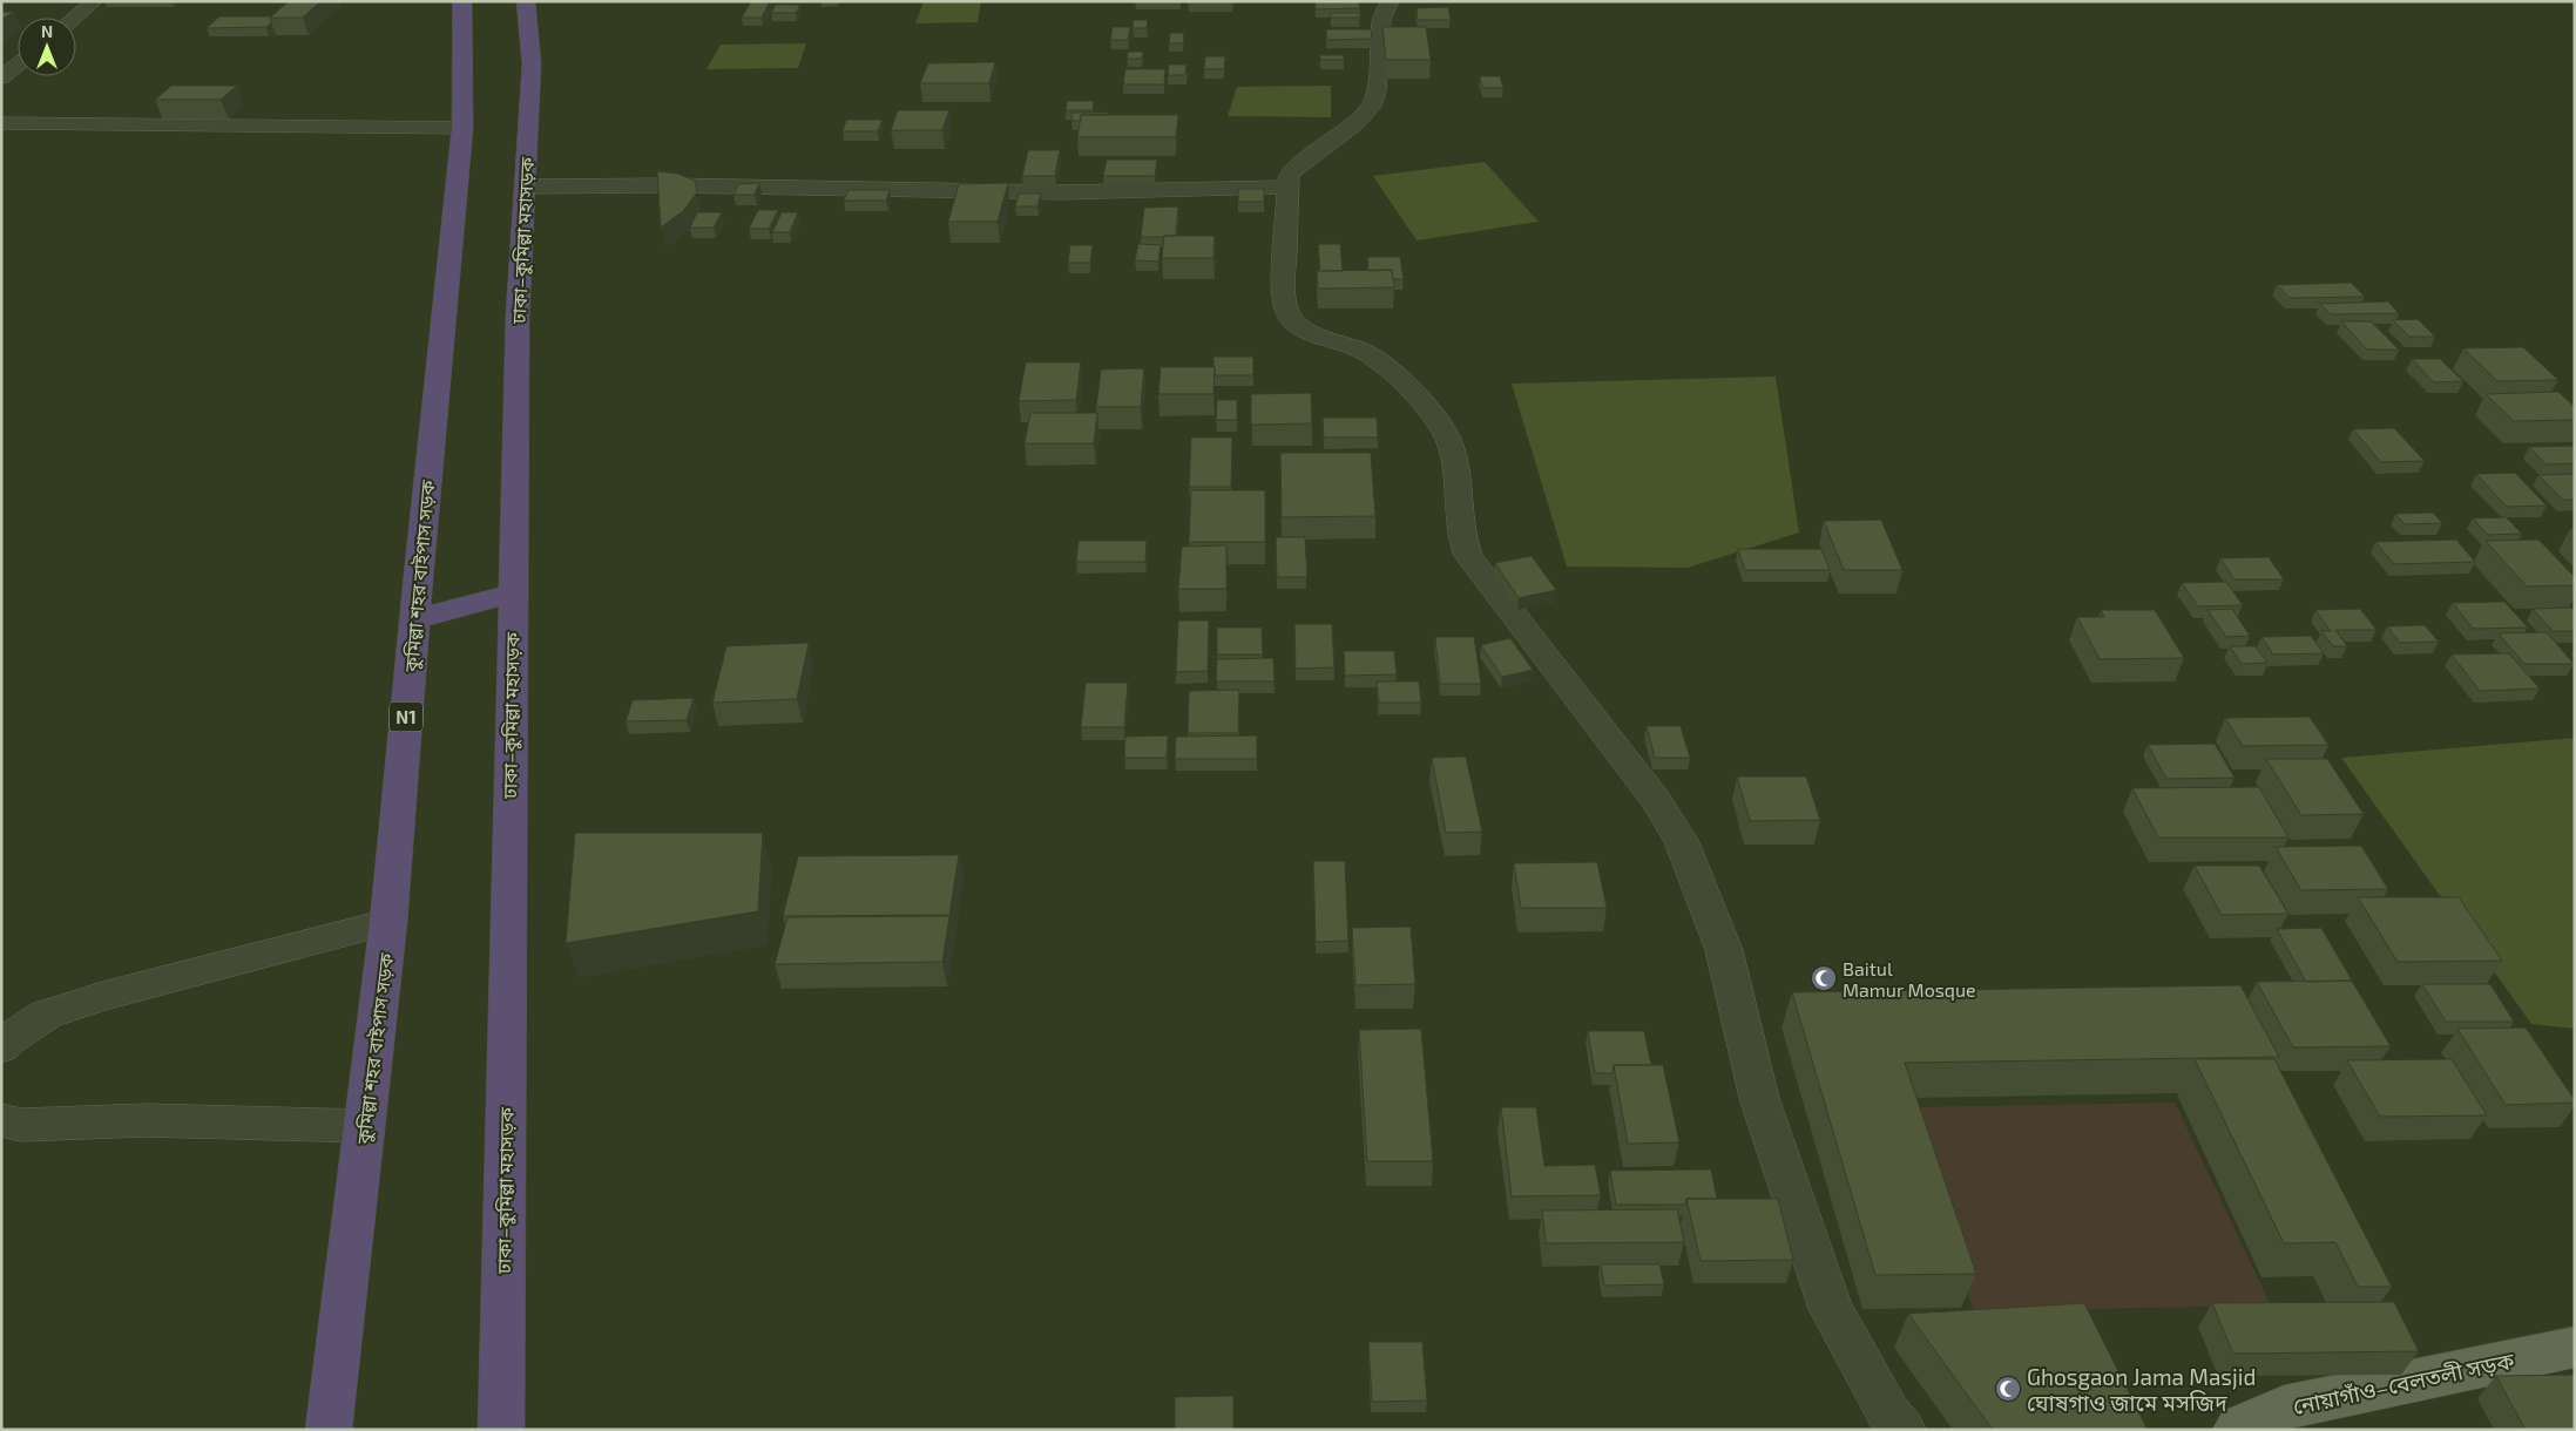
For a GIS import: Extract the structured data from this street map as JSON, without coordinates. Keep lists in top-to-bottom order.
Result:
{
  "streets": {
    "highway": ["ঢাকা–কুমিল্লা মহাসড়ক", "কুমিল্লা শহর বাইপাস সড়ক", "N1"],
    "main road": ["নোয়াগাঁও–বেলতলী সড়ক"]
  },
  "places": {
    "mosque": ["Baitul Mamur Mosque", "Ghosgaon Jama Masjid ঘোষগাও জামে মসজিদ"]
  },
  "north": "top"
}
